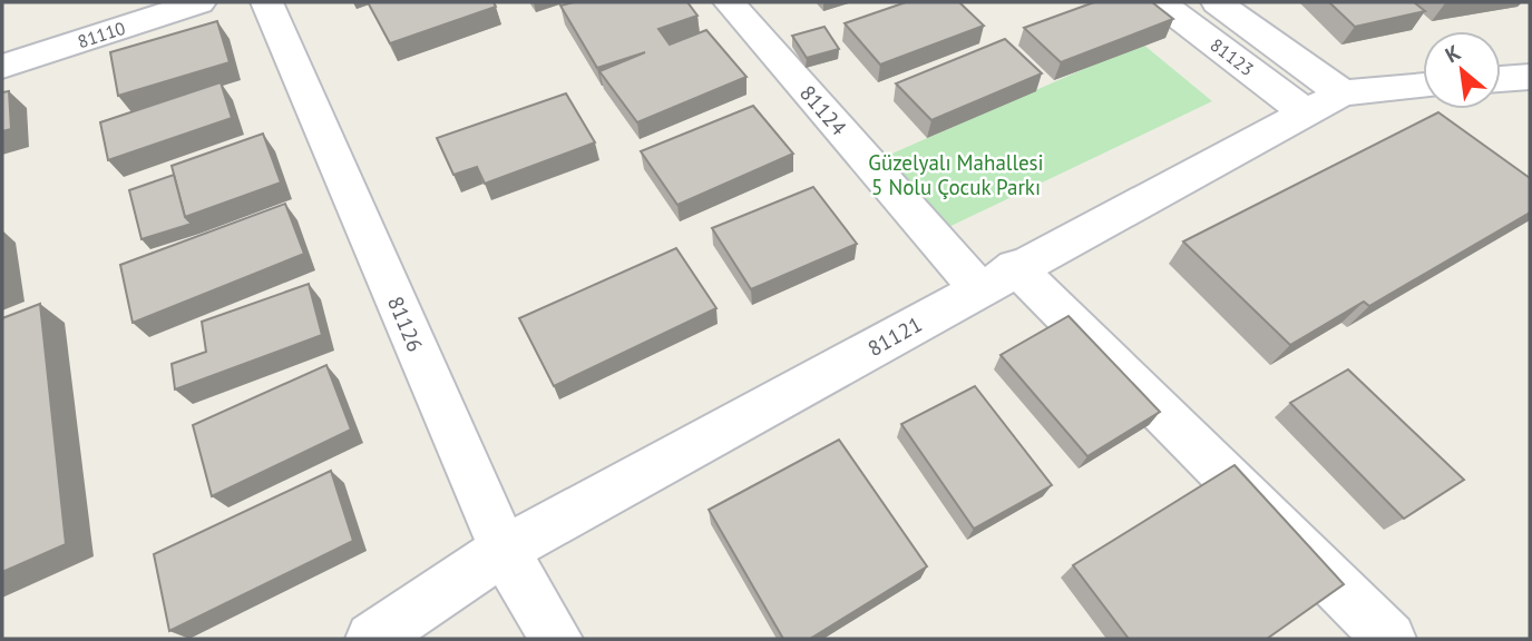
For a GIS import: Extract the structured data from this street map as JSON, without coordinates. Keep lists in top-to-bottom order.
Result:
{
  "streets": {
    "street": [
      "81110",
      "81123",
      "81124",
      "81126",
      "81121"
    ]
  },
  "crossings": [
    ["81123", "81121"],
    ["81124", "81121"],
    ["81126", "81121"]
  ],
  "parks": ["Güzelyalı Mahallesi 5 Nolu Çocuk Parkı"],
  "north": "top left"
}
